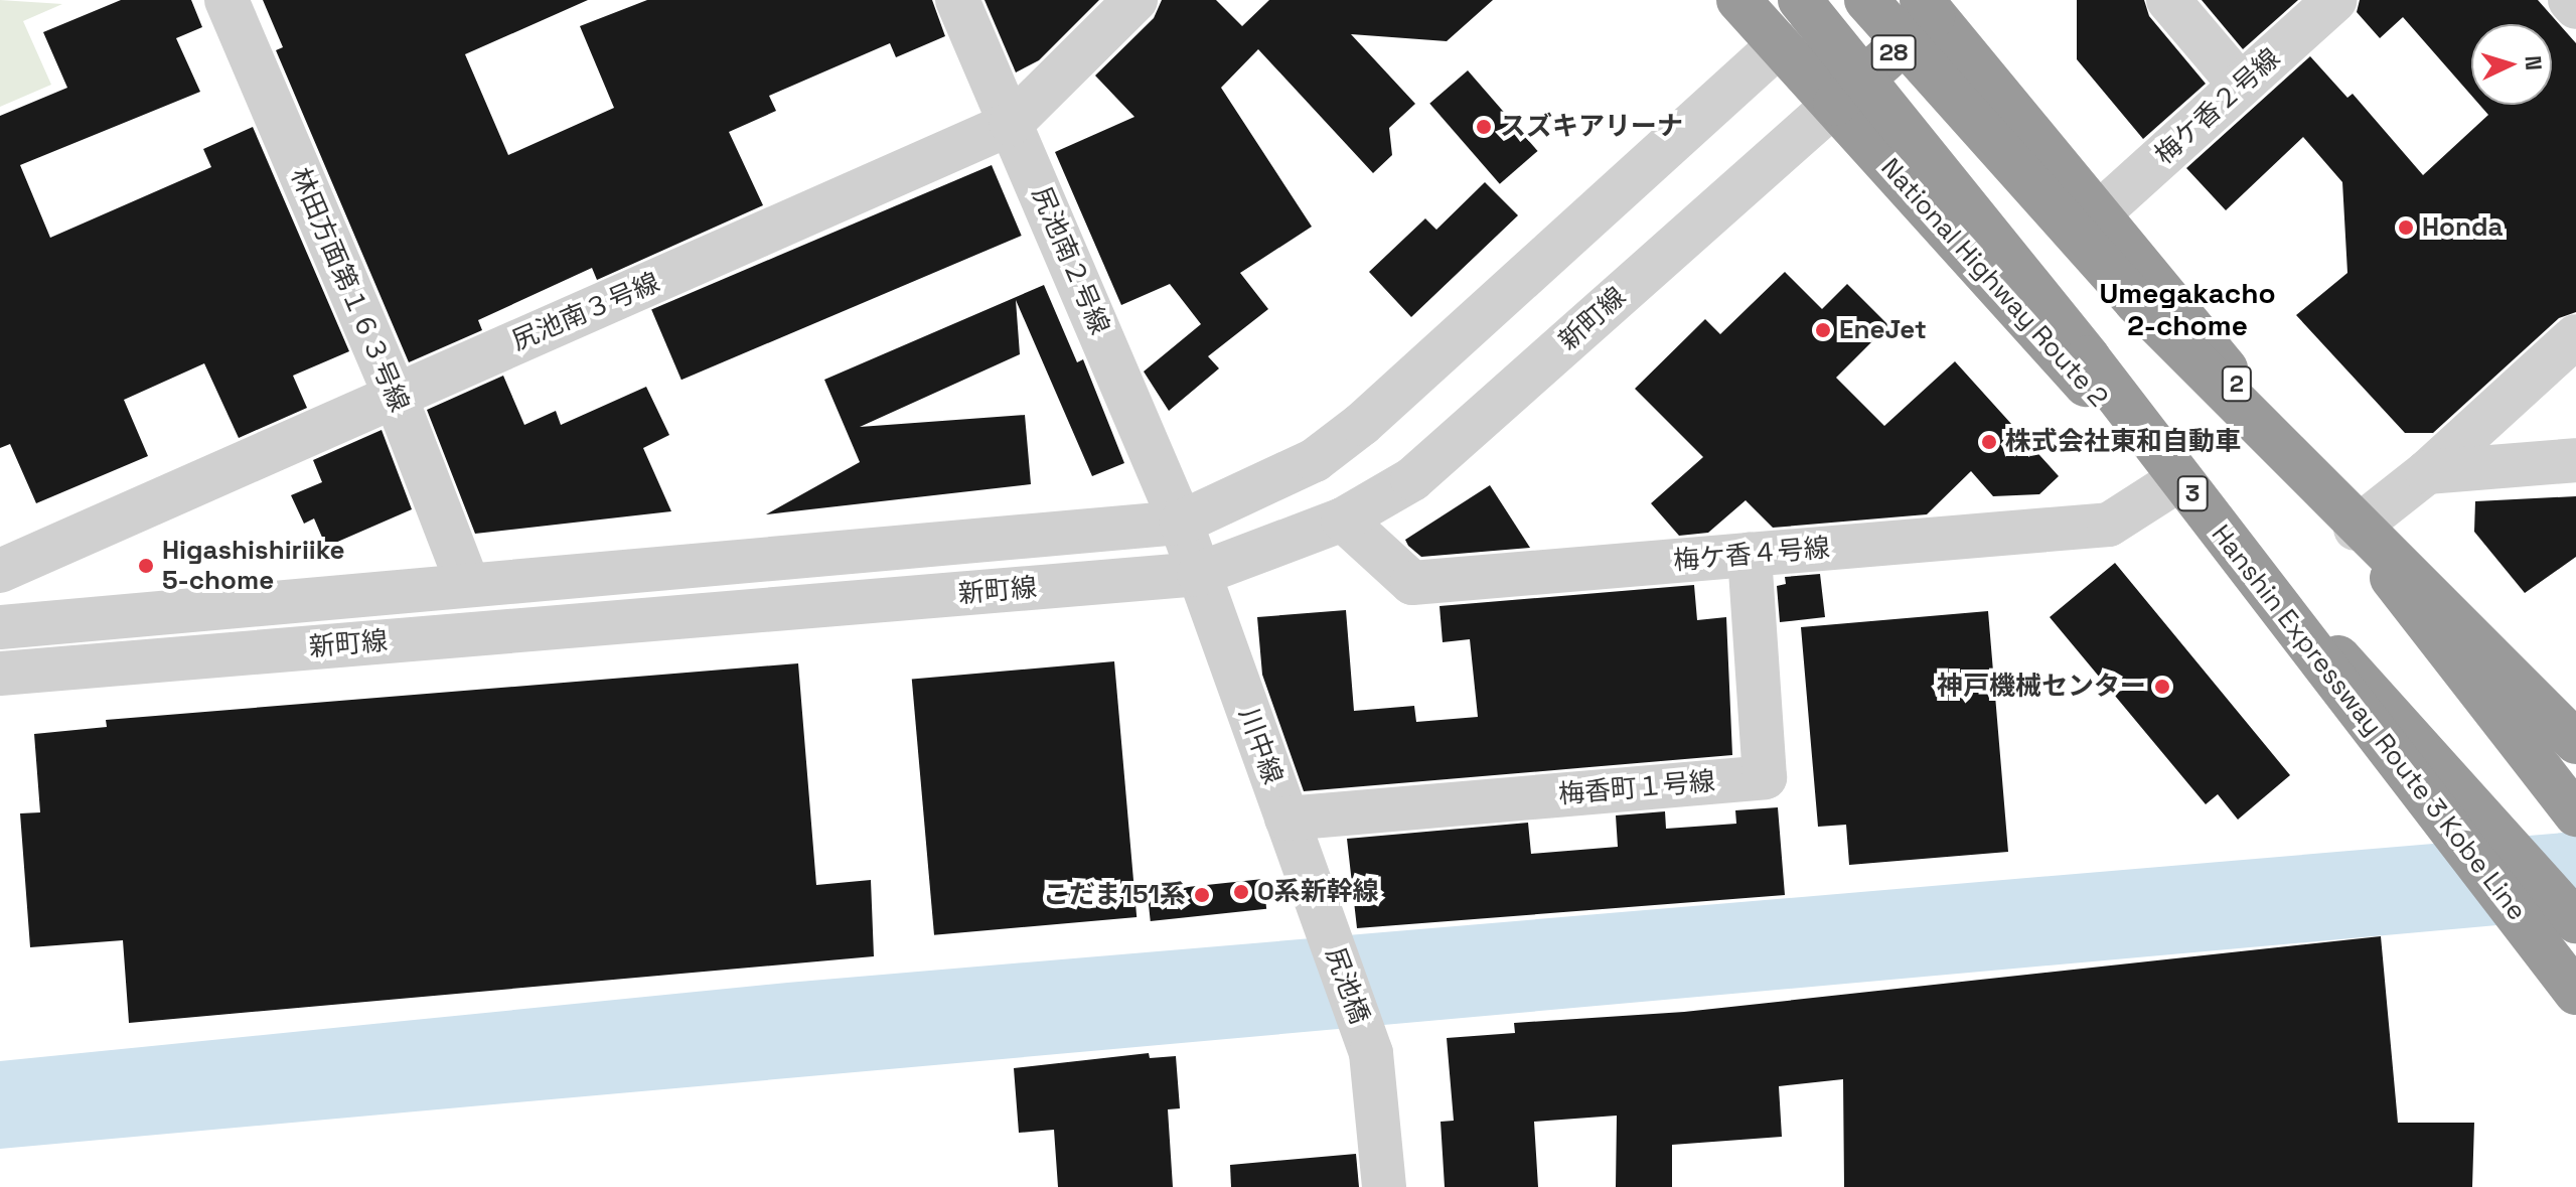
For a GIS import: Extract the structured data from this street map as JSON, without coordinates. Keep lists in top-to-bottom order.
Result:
{
  "streets": {
    "highway": [
      "28",
      "National Highway Route 2",
      "2",
      "3",
      "Hanshin Expressway Route 3 Kobe Line"
    ],
    "street": [
      "梅ケ香２号線",
      "尻池南２号線",
      "林田方面第１６３号線",
      "尻池南３号線",
      "新町線",
      "梅ケ香４号線",
      "川中線",
      "梅香町１号線",
      "尻池橋"
    ]
  },
  "crossings": [
    ["28", "National Highway Route 2"],
    ["28", "新町線"],
    ["28", "2"],
    ["梅ケ香２号線", "2"],
    ["尻池南２号線", "尻池南３号線"],
    ["尻池南２号線", "新町線"],
    ["尻池南２号線", "川中線"],
    ["National Highway Route 2", "新町線"],
    ["National Highway Route 2", "梅ケ香４号線"],
    ["林田方面第１６３号線", "尻池南３号線"],
    ["林田方面第１６３号線", "新町線"],
    ["新町線", "梅ケ香４号線"],
    ["新町線", "川中線"],
    ["梅ケ香４号線", "梅香町１号線"],
    ["川中線", "梅香町１号線"],
    ["川中線", "尻池橋"]
  ],
  "districts": ["Umegakacho 2-chome"],
  "places": [
    "スズキアリーナ",
    "Honda",
    "EneJet",
    "株式会社東和自動車",
    "Higashishiriike 5-chome",
    "神戸機械センター",
    "0系新幹線",
    "こだま151系"
  ],
  "north": "right"
}
